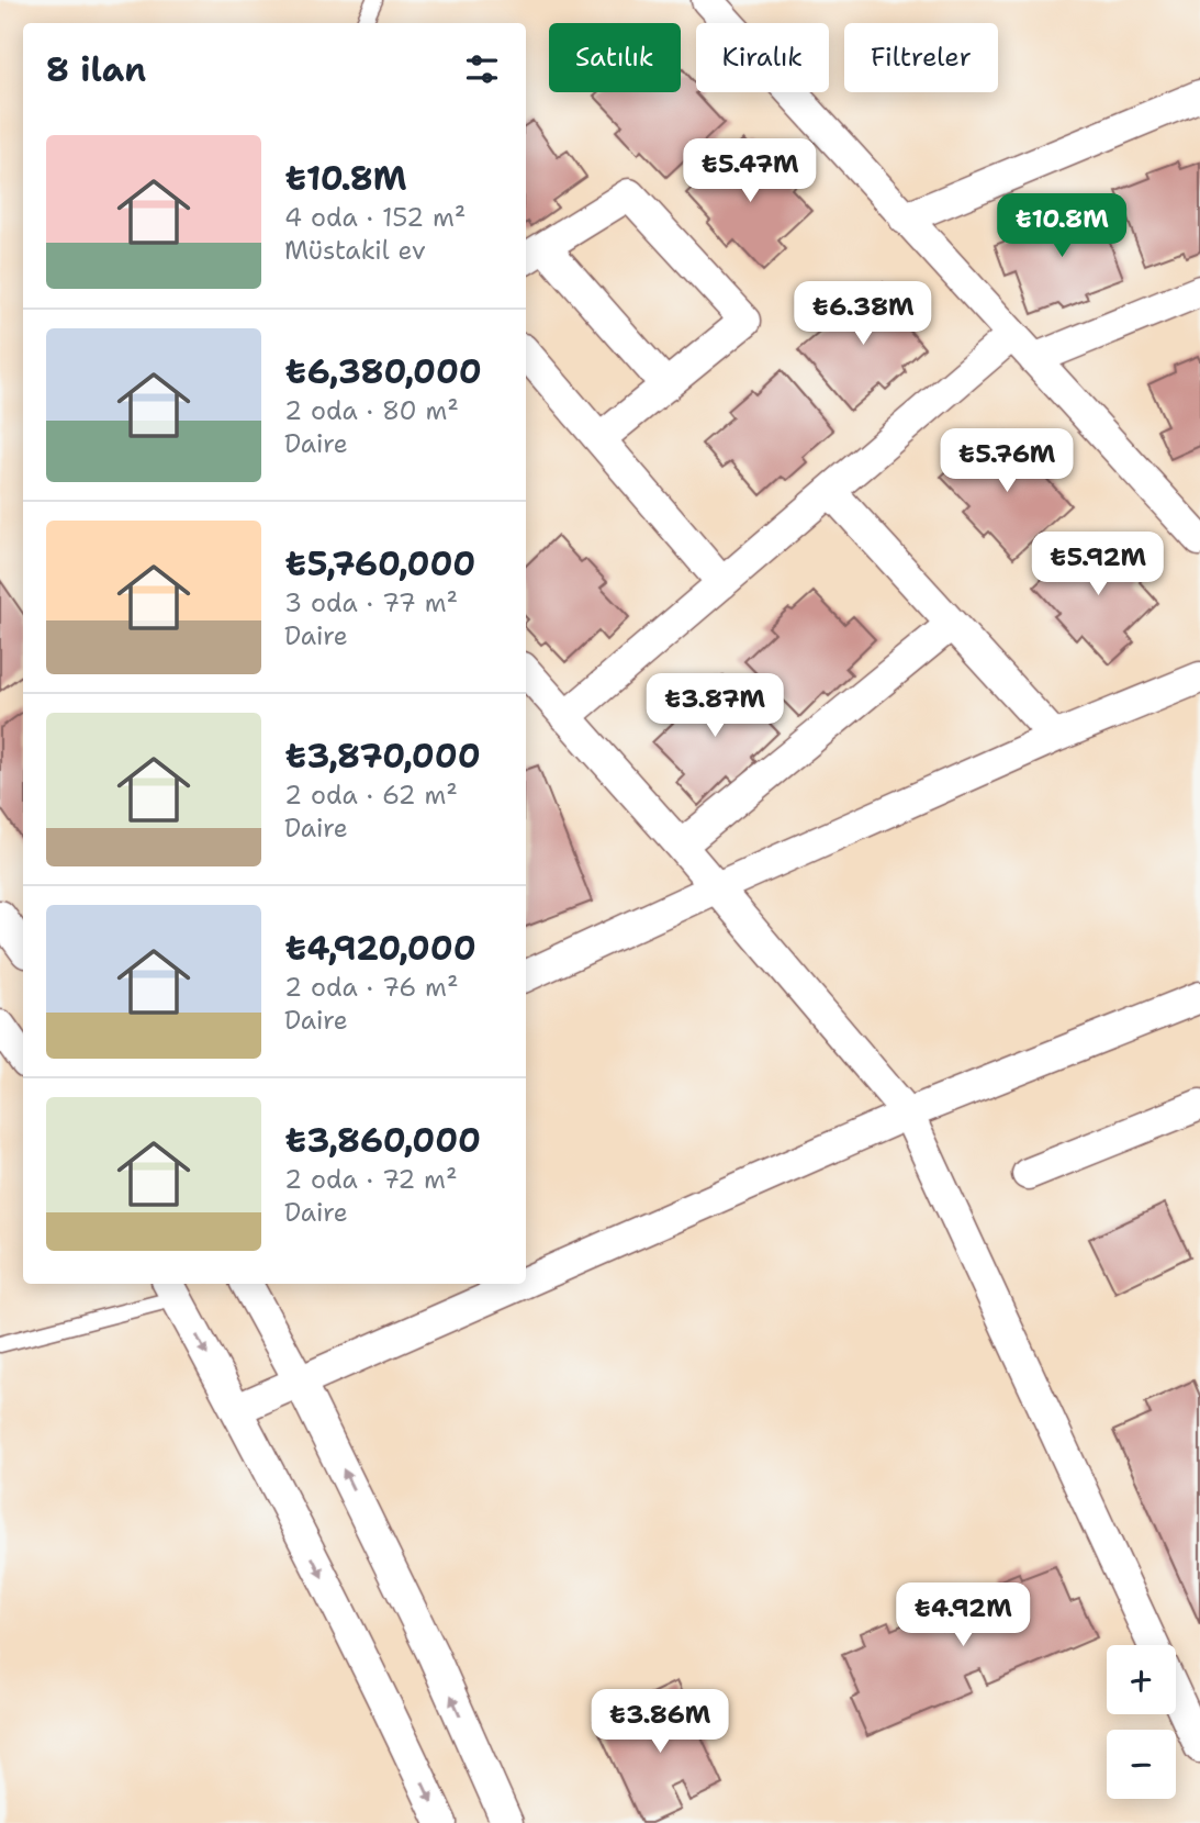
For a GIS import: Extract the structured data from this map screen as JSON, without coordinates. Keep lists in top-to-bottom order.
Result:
{
  "page": {
    "chip": ["Satılık", "Kiralık", "Filtreler"],
    "heading": "8 ilan",
    "list": [
      {
        "name": "₺10.8M",
        "note": "4 oda · 152 m² · Müstakil ev"
      },
      {
        "name": "₺6,380,000",
        "note": "2 oda · 80 m² · Daire"
      },
      {
        "name": "₺5,760,000",
        "note": "3 oda · 77 m² · Daire"
      },
      {
        "name": "₺3,870,000",
        "note": "2 oda · 62 m² · Daire"
      },
      {
        "name": "₺4,920,000",
        "note": "2 oda · 76 m² · Daire"
      },
      {
        "name": "₺3,860,000",
        "note": "2 oda · 72 m² · Daire"
      }
    ],
    "price": [
      "₺5.47M",
      "₺10.8M",
      "₺6.38M",
      "₺5.76M",
      "₺5.92M",
      "₺3.87M",
      "₺4.92M",
      "₺3.86M"
    ],
    "map_buttons": ["+", "−"]
  }
}
